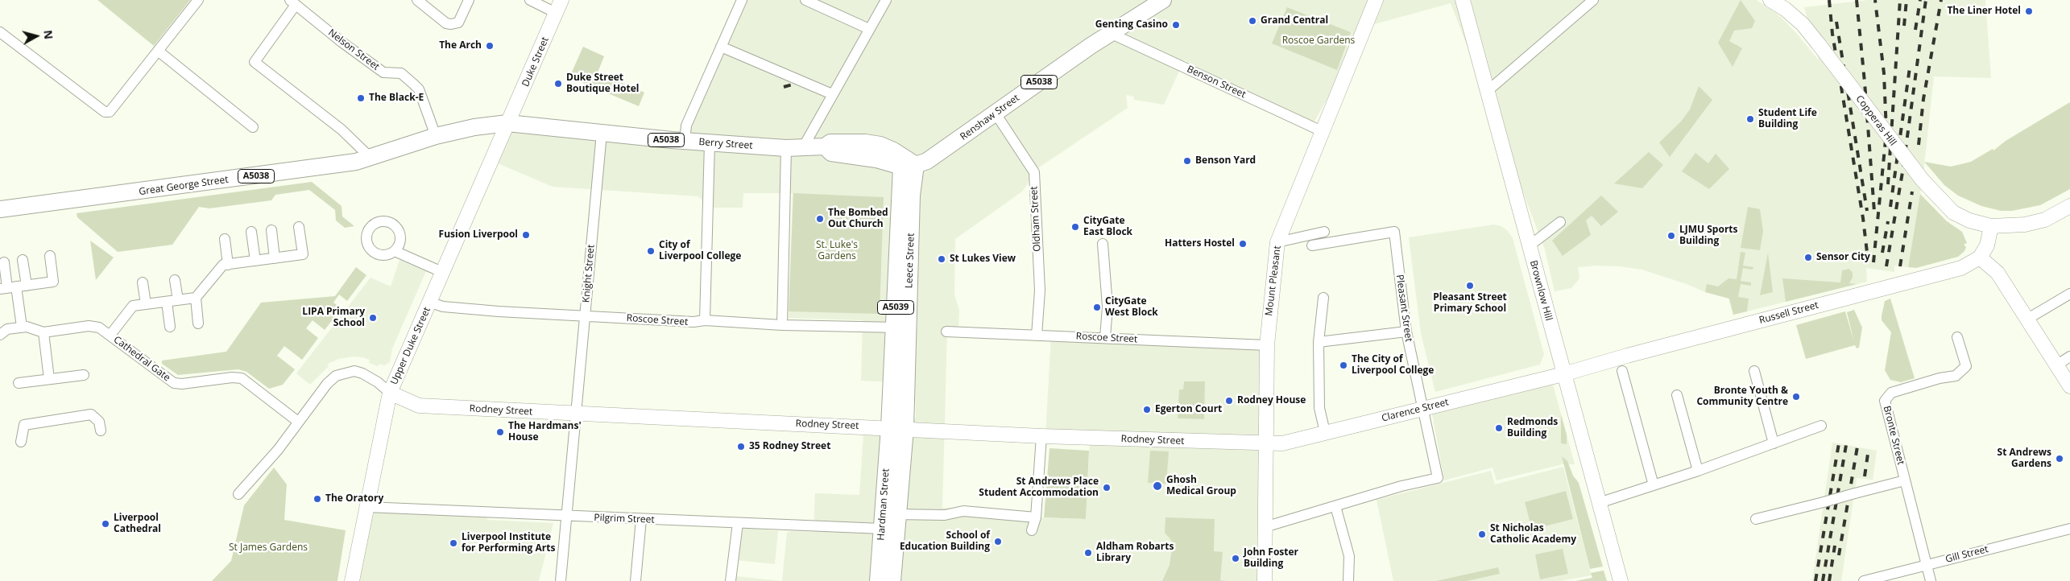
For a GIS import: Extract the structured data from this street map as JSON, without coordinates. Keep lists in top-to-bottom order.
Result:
{
  "streets": {
    "main road": [
      "A5038",
      "Renshaw Street",
      "Berry Street",
      "Great George Street",
      "Leece Street",
      "A5039",
      "Hardman Street"
    ],
    "street": [
      "Nelson Street",
      "Duke Street",
      "Benson Street",
      "Copperas Hill",
      "Oldham Street",
      "Knight Street",
      "Mount Pleasant",
      "Brownlow Hill",
      "Pleasant Street",
      "Russell Street",
      "Roscoe Street",
      "Upper Duke Street",
      "Cathedral Gate",
      "Rodney Street",
      "Clarence Street",
      "Bronte Street",
      "Pilgrim Street",
      "Gill Street"
    ]
  },
  "crossings": [
    ["Nelson Street", "Great George Street"],
    ["Duke Street", "Berry Street"],
    ["Duke Street", "Great George Street"],
    ["Duke Street", "Upper Duke Street"],
    ["Benson Street", "Renshaw Street"],
    ["Benson Street", "Mount Pleasant"],
    ["Renshaw Street", "Berry Street"],
    ["Renshaw Street", "Oldham Street"],
    ["Renshaw Street", "Leece Street"],
    ["Berry Street", "Great George Street"],
    ["Berry Street", "Leece Street"],
    ["Berry Street", "Knight Street"],
    ["Berry Street", "Upper Duke Street"],
    ["Great George Street", "Upper Duke Street"],
    ["Oldham Street", "Roscoe Street"],
    ["Leece Street", "Roscoe Street"],
    ["Leece Street", "Rodney Street"],
    ["Leece Street", "Hardman Street"],
    ["Knight Street", "Roscoe Street"],
    ["Knight Street", "Rodney Street"],
    ["Knight Street", "Pilgrim Street"],
    ["Mount Pleasant", "Roscoe Street"],
    ["Mount Pleasant", "Rodney Street"],
    ["Mount Pleasant", "Clarence Street"],
    ["Brownlow Hill", "Russell Street"],
    ["Brownlow Hill", "Clarence Street"],
    ["Pleasant Street", "Clarence Street"],
    ["Russell Street", "Clarence Street"],
    ["Roscoe Street", "Upper Duke Street"],
    ["Upper Duke Street", "Rodney Street"],
    ["Upper Duke Street", "Pilgrim Street"],
    ["Rodney Street", "Clarence Street"],
    ["Rodney Street", "Hardman Street"],
    ["Bronte Street", "Gill Street"],
    ["Hardman Street", "Pilgrim Street"]
  ],
  "parks": ["Roscoe Gardens", "St. Luke's Gardens", "St James Gardens"],
  "places": [
    "The Liner Hotel",
    "Grand Central",
    "Genting Casino",
    "The Arch",
    "Duke Street Boutique Hotel",
    "The Black-E",
    "Student Life Building",
    "Benson Yard",
    "The Bombed Out Church",
    "CityGate East Block",
    "Fusion Liverpool",
    "LJMU Sports Building",
    "Hatters Hostel",
    "City of Liverpool College",
    "Sensor City",
    "St Lukes View",
    "Pleasant Street Primary School",
    "CityGate West Block",
    "LIPA Primary School",
    "The City of Liverpool College",
    "Bronte Youth & Community Centre",
    "Rodney House",
    "Egerton Court",
    "Redmonds Building",
    "The Hardmans' House",
    "35 Rodney Street",
    "St Andrews Gardens",
    "Ghosh Medical Group",
    "St Andrews Place Student Accommodation",
    "The Oratory",
    "Liverpool Cathedral",
    "St Nicholas Catholic Academy",
    "School of Education Building",
    "Liverpool Institute for Performing Arts",
    "Aldham Robarts Library",
    "John Foster Building"
  ],
  "north": "right"
}
